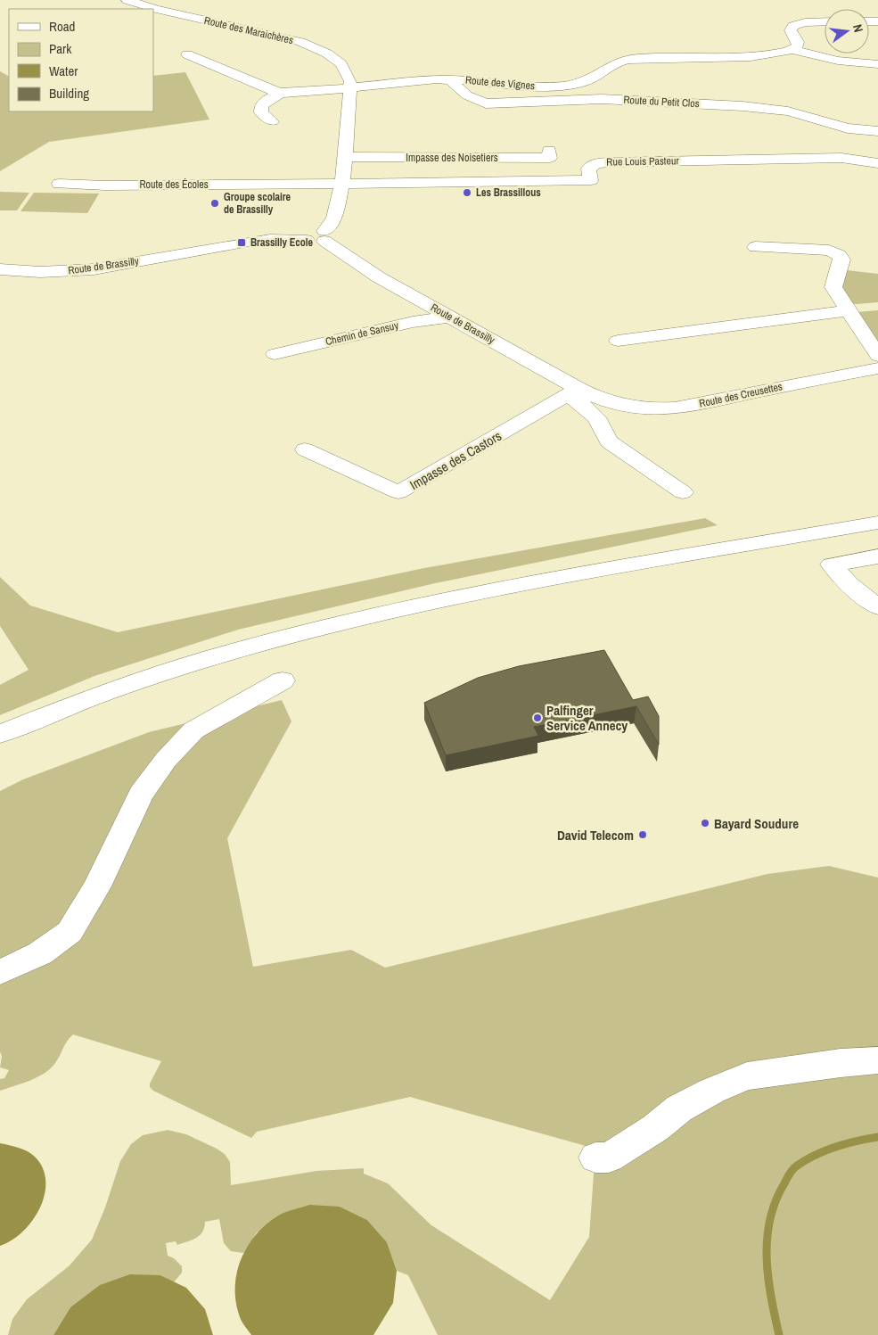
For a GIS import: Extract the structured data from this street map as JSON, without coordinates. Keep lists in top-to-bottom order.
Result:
{
  "streets": {
    "main road": [
      "Route des Maraichères",
      "Route des Vignes",
      "Route du Petit Clos",
      "Impasse des Noisetiers",
      "Rue Louis Pasteur",
      "Route des Écoles",
      "Route de Brassilly",
      "Chemin de Sansuy",
      "Route des Creusettes",
      "Impasse des Castors"
    ]
  },
  "crossings": [
    ["Route des Maraichères", "Route des Vignes"],
    ["Route des Vignes", "Route du Petit Clos"],
    ["Rue Louis Pasteur", "Route des Écoles"],
    ["Route de Brassilly", "Chemin de Sansuy"],
    ["Route de Brassilly", "Route des Creusettes"],
    ["Route de Brassilly", "Impasse des Castors"]
  ],
  "places": {
    "other": [
      "Les Brassillous",
      "Groupe scolaire de Brassilly",
      "Palfinger Service Annecy",
      "Bayard Soudure",
      "David Telecom"
    ],
    "transit": ["Brassilly Ecole"]
  },
  "legend": [
    "Road",
    "Park",
    "Water",
    "Building"
  ],
  "north": "right"
}
